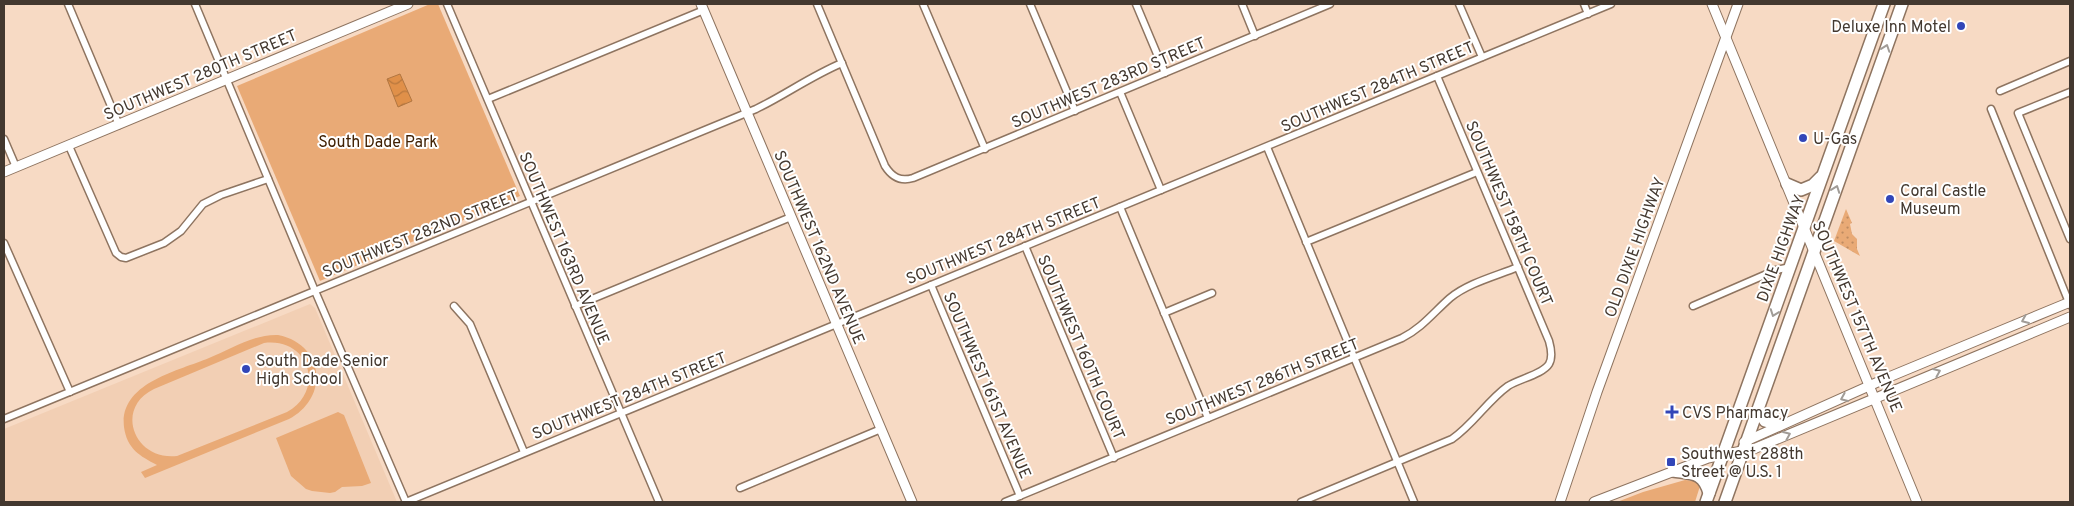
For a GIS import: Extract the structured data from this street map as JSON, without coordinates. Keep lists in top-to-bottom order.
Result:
{
  "streets": {
    "highway": ["DIXIE HIGHWAY"],
    "street": [
      "SOUTHWEST 280TH STREET",
      "SOUTHWEST 283RD STREET",
      "SOUTHWEST 284TH STREET",
      "SOUTHWEST 158TH COURT",
      "SOUTHWEST 282ND STREET",
      "SOUTHWEST 162ND AVENUE",
      "OLD DIXIE HIGHWAY",
      "SOUTHWEST 163RD AVENUE",
      "SOUTHWEST 157TH AVENUE",
      "SOUTHWEST 160TH COURT",
      "SOUTHWEST 286TH STREET",
      "SOUTHWEST 161ST AVENUE"
    ]
  },
  "crossings": [
    ["SOUTHWEST 283RD STREET", "SOUTHWEST 282ND STREET"],
    ["SOUTHWEST 284TH STREET", "SOUTHWEST 158TH COURT"],
    ["SOUTHWEST 284TH STREET", "SOUTHWEST 162ND AVENUE"],
    ["SOUTHWEST 284TH STREET", "SOUTHWEST 163RD AVENUE"],
    ["SOUTHWEST 284TH STREET", "SOUTHWEST 160TH COURT"],
    ["SOUTHWEST 284TH STREET", "SOUTHWEST 161ST AVENUE"],
    ["SOUTHWEST 158TH COURT", "SOUTHWEST 286TH STREET"],
    ["SOUTHWEST 282ND STREET", "SOUTHWEST 162ND AVENUE"],
    ["SOUTHWEST 282ND STREET", "SOUTHWEST 163RD AVENUE"],
    ["OLD DIXIE HIGHWAY", "SOUTHWEST 157TH AVENUE"],
    ["DIXIE HIGHWAY", "SOUTHWEST 157TH AVENUE"],
    ["SOUTHWEST 160TH COURT", "SOUTHWEST 286TH STREET"],
    ["SOUTHWEST 286TH STREET", "SOUTHWEST 161ST AVENUE"]
  ],
  "parks": ["South Dade Park"],
  "places": {
    "other": [
      "Deluxe Inn Motel",
      "U-Gas",
      "Coral Castle Museum",
      "South Dade Senior High School"
    ],
    "health": ["CVS Pharmacy"],
    "transit": ["Southwest 288th Street @ U.S. 1"]
  }
}
